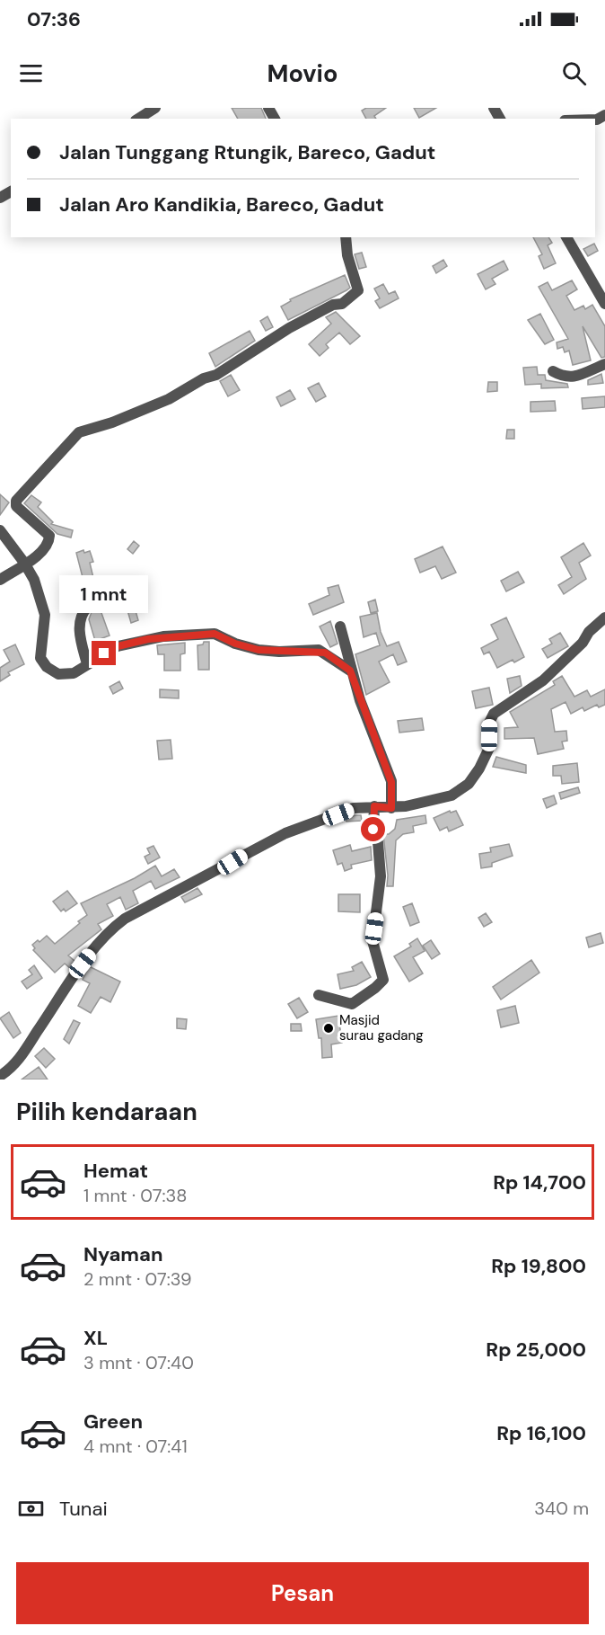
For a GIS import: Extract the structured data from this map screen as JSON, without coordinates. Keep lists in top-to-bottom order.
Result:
{
  "places": ["Masjid surau gadang"],
  "page": {
    "status": "07:36",
    "header": "Movio",
    "banner": ["Jalan Tunggang Rtungik, Bareco, Gadut", "Jalan Aro Kandikia, Bareco, Gadut"],
    "bubble": "1 mnt",
    "heading": "Pilih kendaraan",
    "list": [
      {
        "name": "Hemat",
        "note": "1 mnt · 07:38",
        "value": "Rp 14,700"
      },
      {
        "name": "Nyaman",
        "note": "2 mnt · 07:39",
        "value": "Rp 19,800"
      },
      {
        "name": "XL",
        "note": "3 mnt · 07:40",
        "value": "Rp 25,000"
      },
      {
        "name": "Green",
        "note": "4 mnt · 07:41",
        "value": "Rp 16,100"
      }
    ],
    "pay": ["Tunai", "340 m"],
    "buttons": "Pesan"
  }
}
